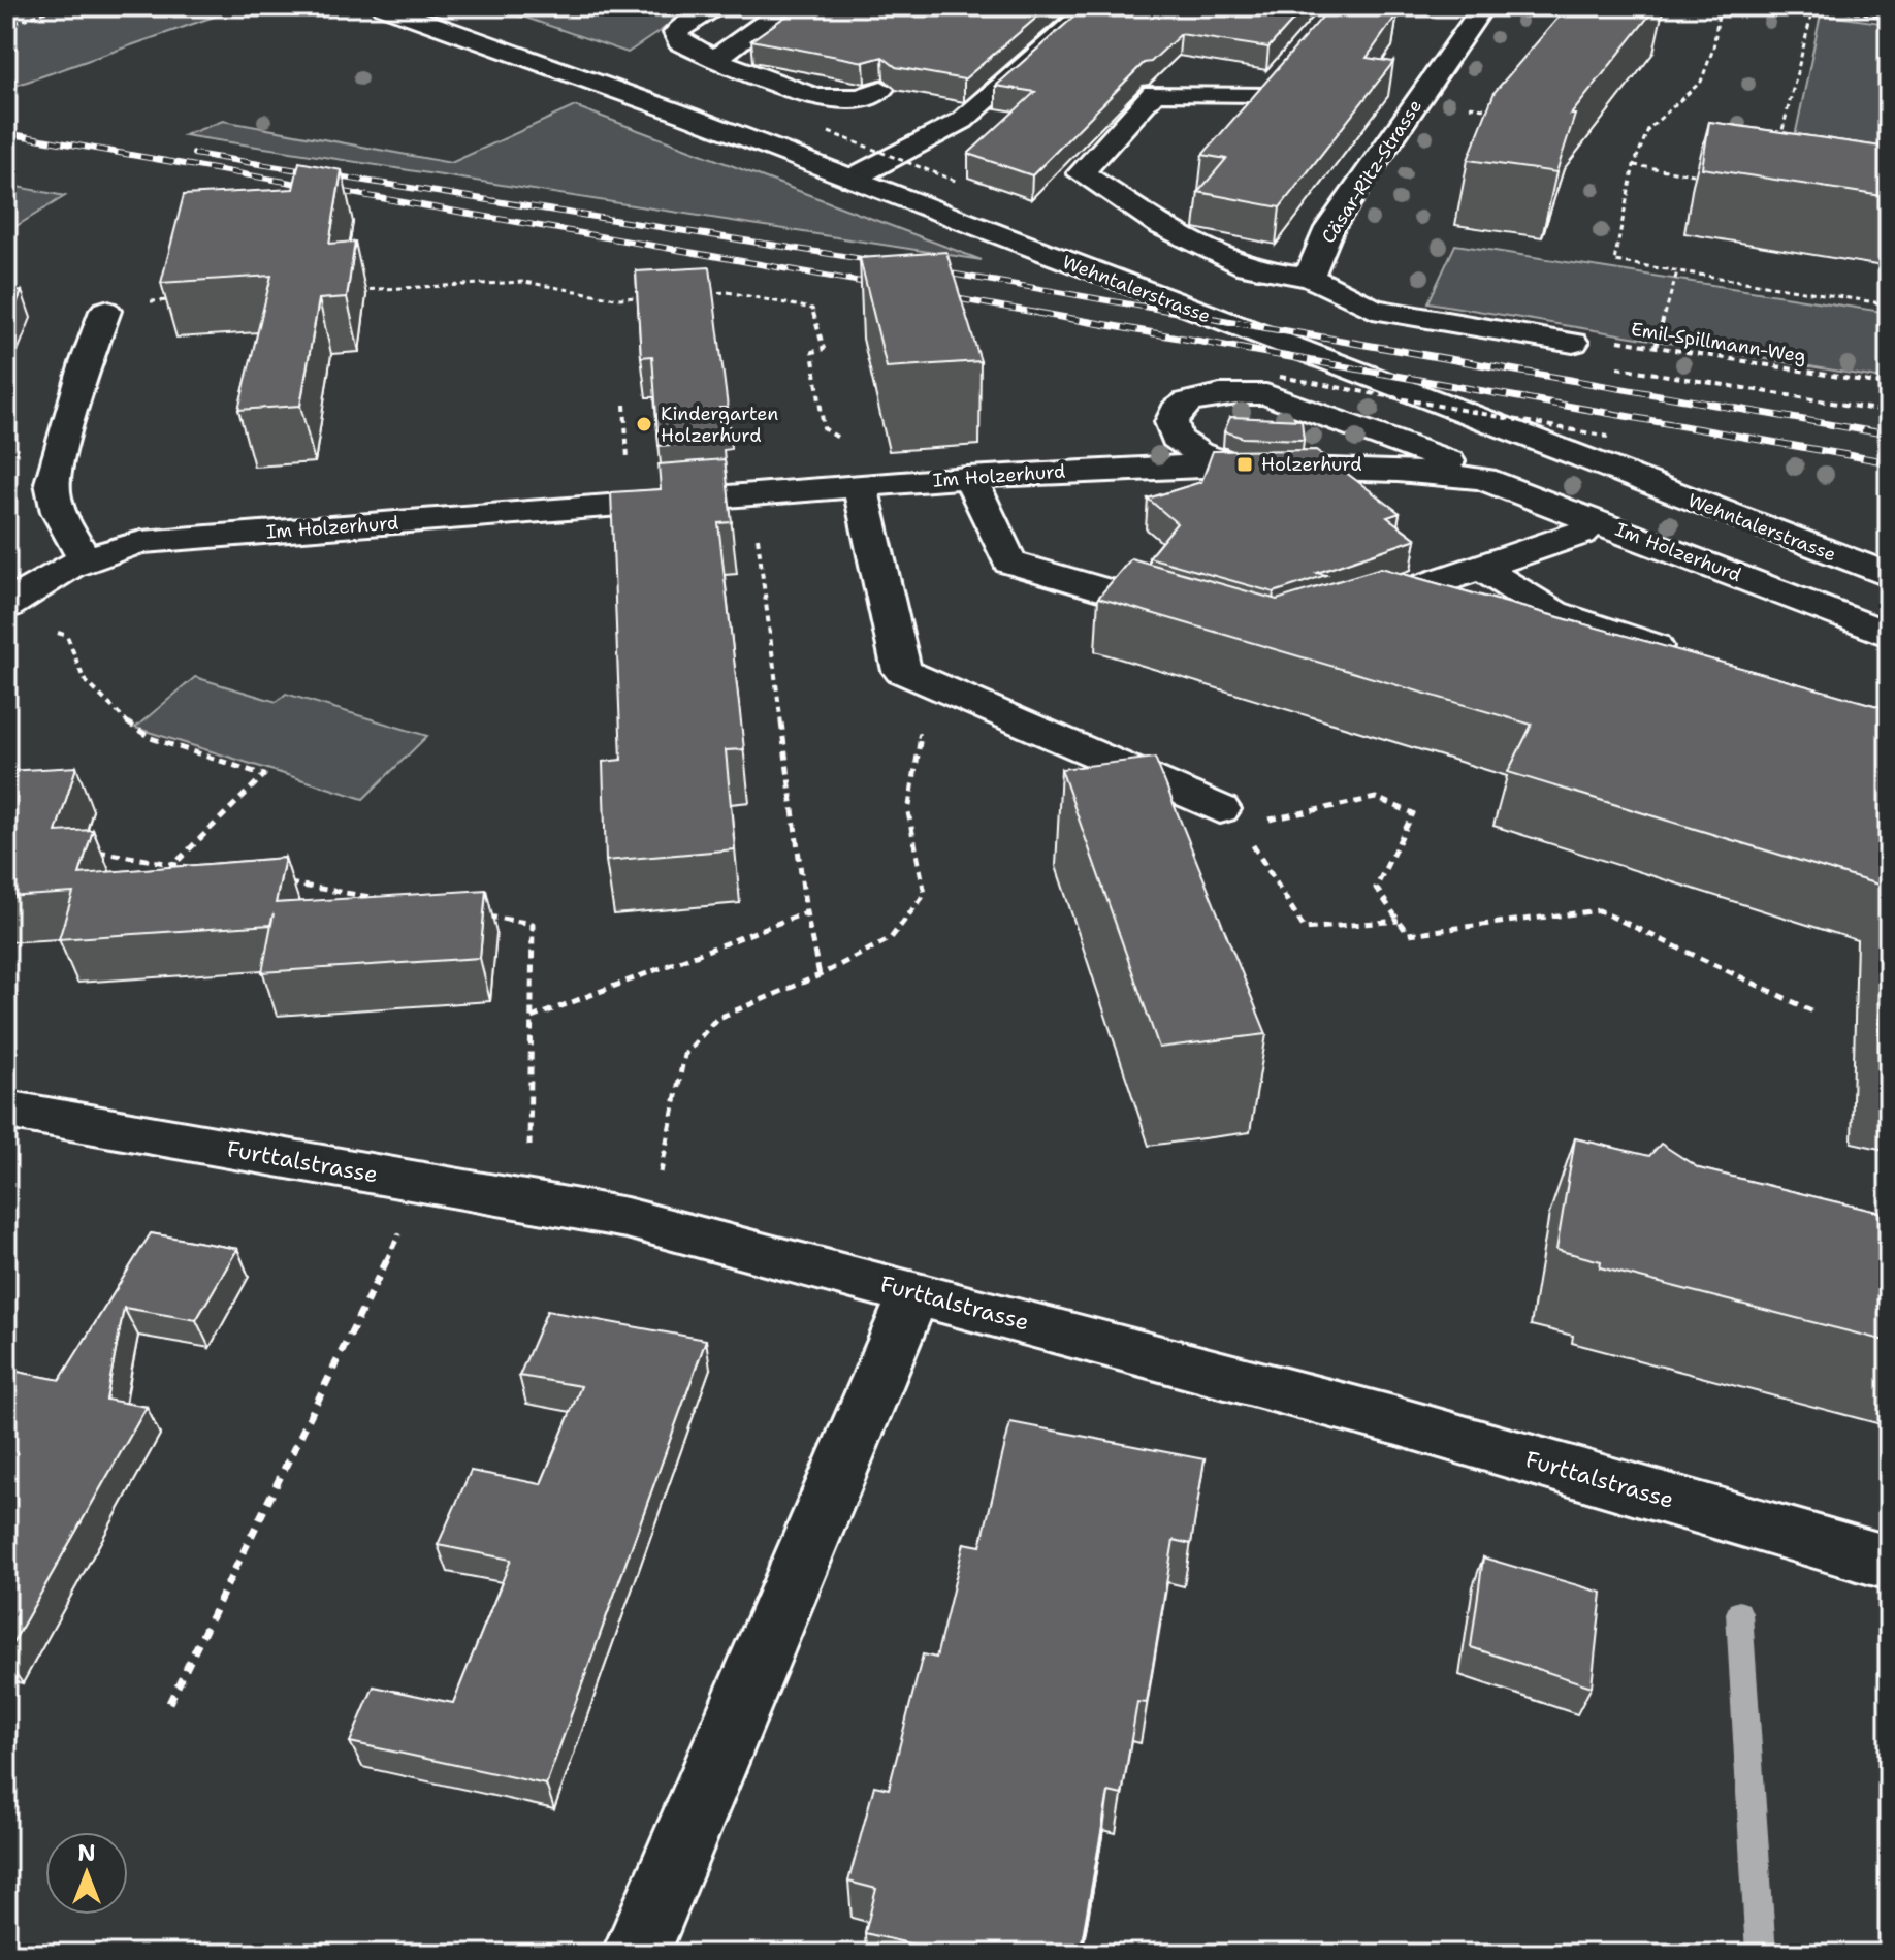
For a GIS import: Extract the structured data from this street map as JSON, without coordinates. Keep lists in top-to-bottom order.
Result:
{
  "streets": {
    "street": [
      "Cäsar-Ritz-Strasse",
      "Wehntalerstrasse",
      "Im Holzerhurd",
      "Furttalstrasse"
    ],
    "path": ["Emil-Spillmann-Weg"]
  },
  "places": {
    "other": ["Kindergarten Holzerhurd"],
    "transit": ["Holzerhurd"]
  },
  "north": "top"
}
